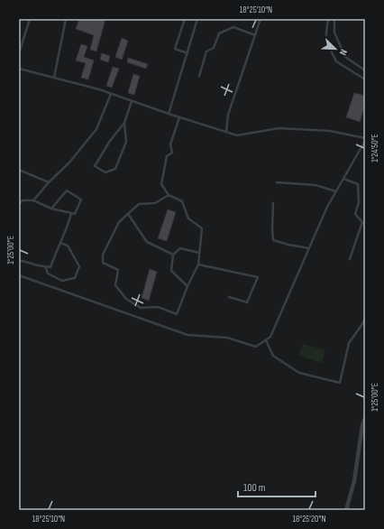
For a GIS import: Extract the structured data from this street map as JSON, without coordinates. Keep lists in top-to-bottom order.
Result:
{
  "scale_bar": "100 m",
  "north": "bottom right",
  "coordinates": [
    "18°25'10\"N",
    "1°24'50\"E",
    "1°25'00\"E",
    "18°25'20\"N"
  ]
}
